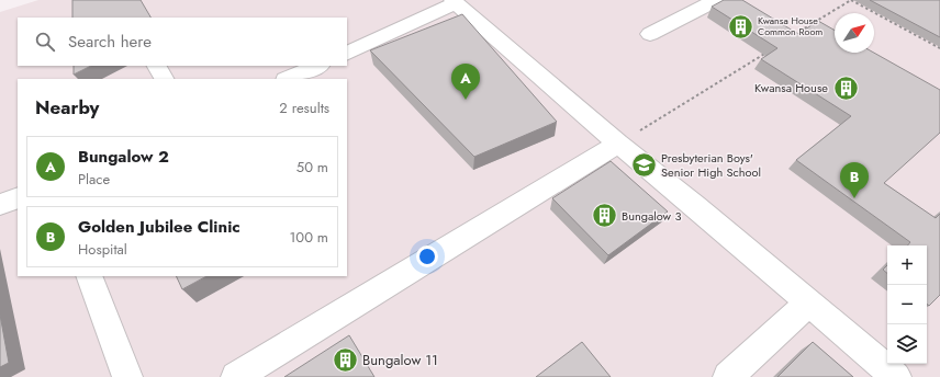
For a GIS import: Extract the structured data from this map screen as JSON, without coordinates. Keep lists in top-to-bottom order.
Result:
{
  "places": {
    "building": [
      "Kwansa House Common Room",
      "Kwansa House",
      "Bungalow 3",
      "Bungalow 11"
    ],
    "school or university": ["Presbyterian Boys' Senior High School"]
  },
  "north": "top right",
  "page": {
    "search": "Search here",
    "pins": ["A", "B"],
    "heading": ["Nearby", "2 results"],
    "list": [
      {
        "mark": "A",
        "name": "Bungalow 2",
        "note": "Place",
        "value": "50 m"
      },
      {
        "mark": "B",
        "name": "Golden Jubilee Clinic",
        "note": "Hospital",
        "value": "100 m"
      }
    ],
    "map_buttons": ["+", "−"]
  }
}
